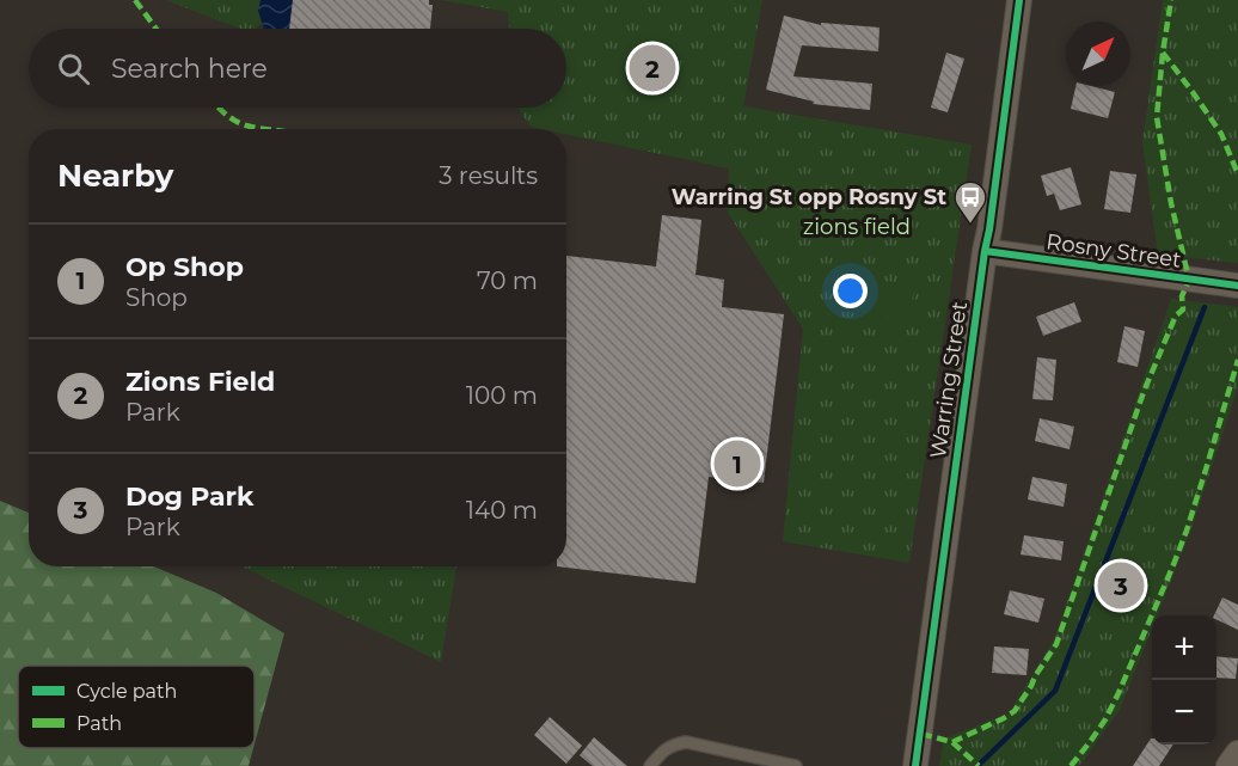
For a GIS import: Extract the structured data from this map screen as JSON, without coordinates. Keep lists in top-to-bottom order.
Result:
{
  "streets": {
    "street": ["Rosny Street", "Warring Street"]
  },
  "crossings": [
    ["Rosny Street", "Warring Street"]
  ],
  "parks": ["zions field"],
  "places": {
    "bus stop": ["Warring St opp Rosny St"]
  },
  "legend": ["Cycle path", "Path"],
  "north": "top right",
  "page": {
    "search": "Search here",
    "pins": ["2", "1", "3"],
    "heading": ["Nearby", "3 results"],
    "list": [
      {
        "mark": "1",
        "name": "Op Shop",
        "note": "Shop",
        "value": "70 m"
      },
      {
        "mark": "2",
        "name": "Zions Field",
        "note": "Park",
        "value": "100 m"
      },
      {
        "mark": "3",
        "name": "Dog Park",
        "note": "Park",
        "value": "140 m"
      }
    ],
    "map_buttons": ["+", "−"]
  }
}
